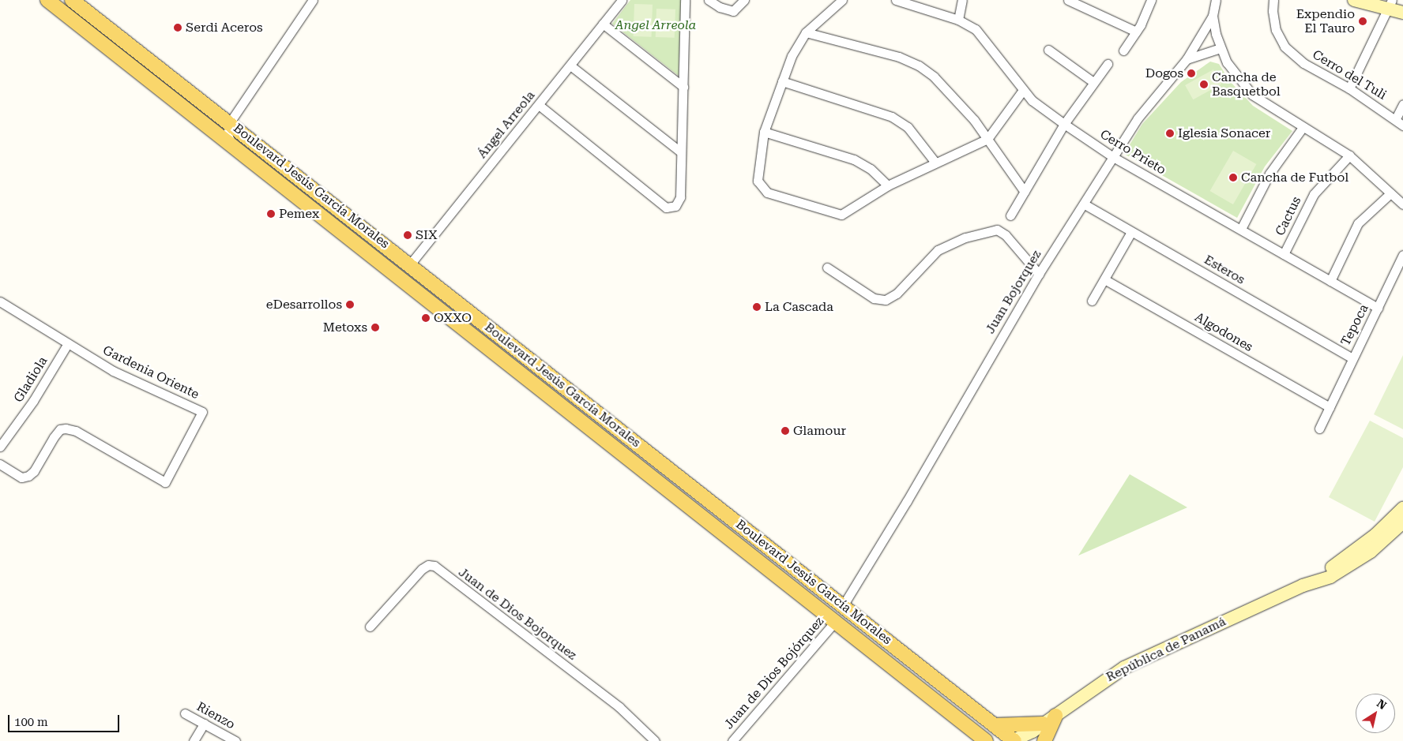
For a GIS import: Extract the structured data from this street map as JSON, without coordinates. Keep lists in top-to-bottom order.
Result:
{
  "streets": {
    "main road": ["Boulevard Jesús García Morales", "República de Panamá"],
    "street": [
      "Cerro del Tuli",
      "Ángel Arreola",
      "Cerro Prieto",
      "Cactus",
      "Esteros",
      "Juan Bojorquez",
      "Tepoca",
      "Algodones",
      "Gardenia Oriente",
      "Gladiola",
      "Juan de Dios Bojorquez",
      "Juan de Dios Bojórquez",
      "Rienzo"
    ]
  },
  "crossings": [
    ["Ángel Arreola", "Boulevard Jesús García Morales"],
    ["Cerro Prieto", "Cactus"],
    ["Cerro Prieto", "Juan Bojorquez"],
    ["Cerro Prieto", "Tepoca"],
    ["Boulevard Jesús García Morales", "Juan Bojorquez"],
    ["Boulevard Jesús García Morales", "República de Panamá"],
    ["Boulevard Jesús García Morales", "Juan de Dios Bojórquez"],
    ["Esteros", "Juan Bojorquez"],
    ["Esteros", "Tepoca"],
    ["Tepoca", "Algodones"],
    ["Gardenia Oriente", "Gladiola"]
  ],
  "parks": ["Angel Arreola"],
  "places": [
    "Expendio El Tauro",
    "Serdi Aceros",
    "Dogos",
    "Cancha de Basquetbol",
    "Iglesia Sonacer",
    "Cancha de Futbol",
    "Pemex",
    "SIX",
    "eDesarrollos",
    "La Cascada",
    "OXXO",
    "Metoxs",
    "Glamour"
  ],
  "scale_bar": "100 m",
  "north": "top right"
}
